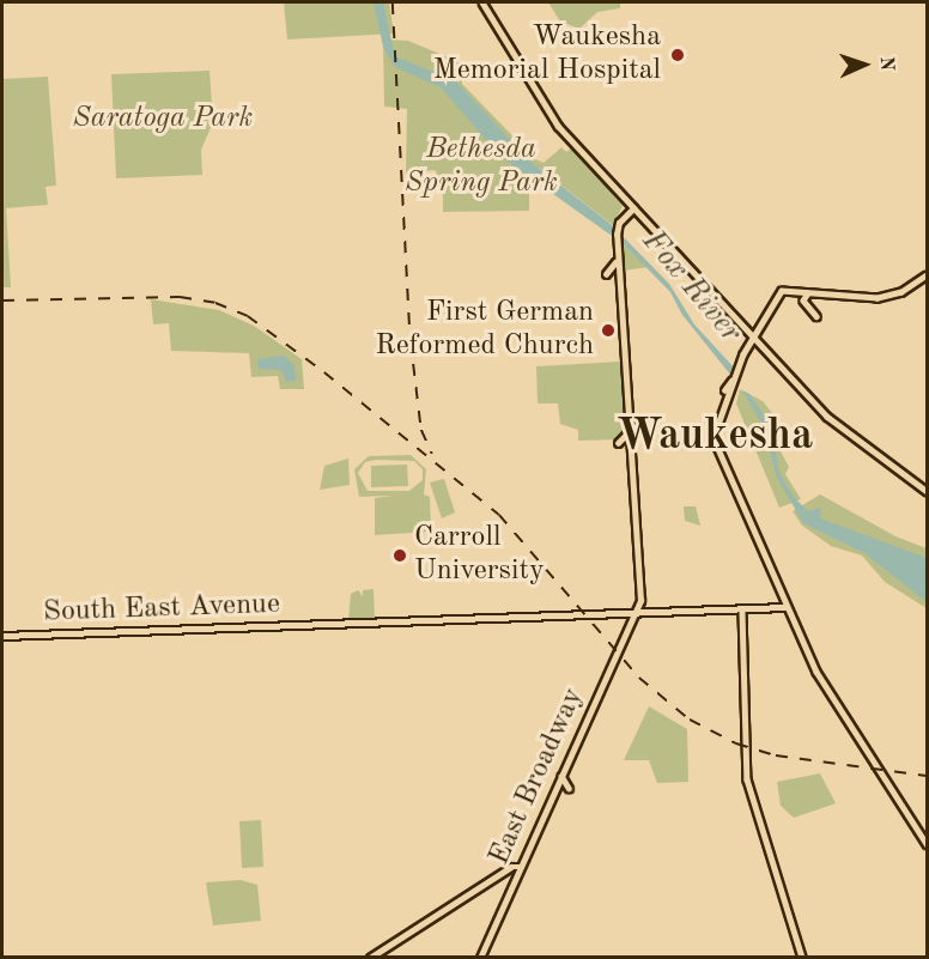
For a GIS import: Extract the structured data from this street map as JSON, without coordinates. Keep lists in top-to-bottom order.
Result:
{
  "streets": {
    "main road": ["South East Avenue", "East Broadway"]
  },
  "crossings": [
    ["South East Avenue", "East Broadway"]
  ],
  "districts": ["Waukesha"],
  "water": ["Fox River"],
  "parks": ["Saratoga Park", "Bethesda Spring Park"],
  "places": ["Waukesha Memorial Hospital", "First German Reformed Church", "Carroll University"],
  "north": "right"
}
